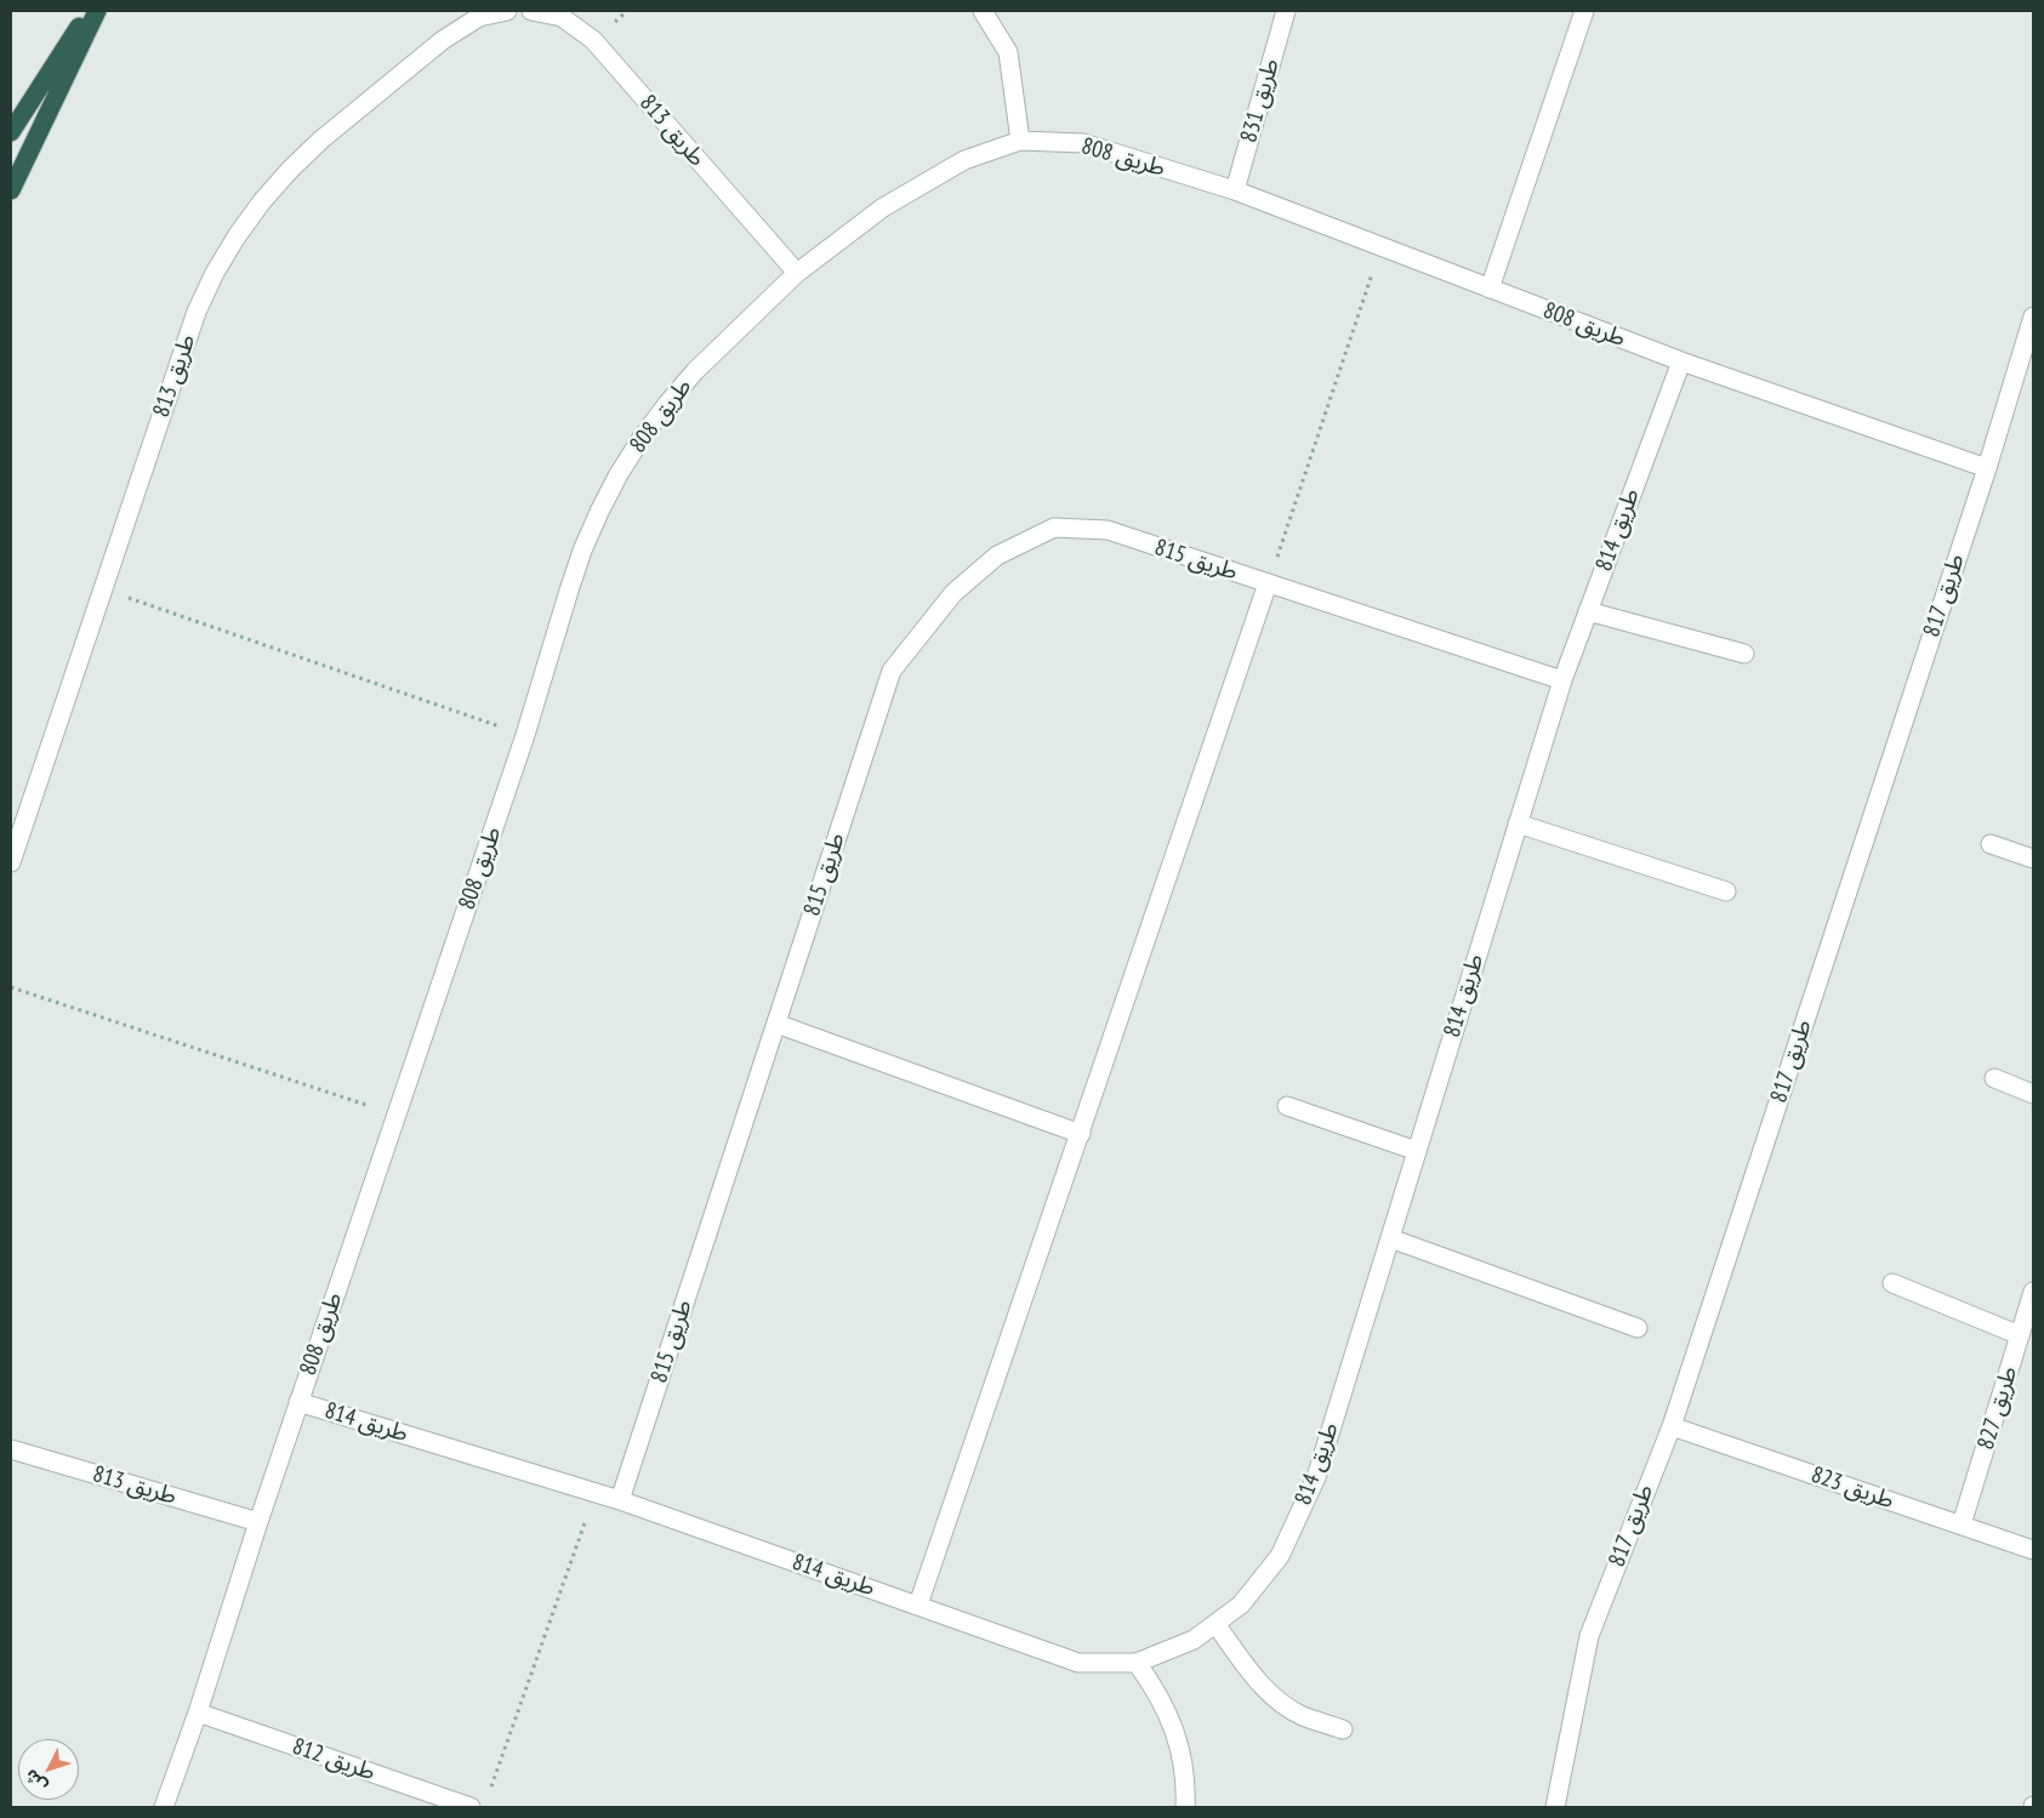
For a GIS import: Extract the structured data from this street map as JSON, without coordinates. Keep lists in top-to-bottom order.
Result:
{
  "streets": {
    "street": [
      "طريق 831",
      "طريق 813",
      "طريق 808",
      "طريق 814",
      "طريق 815",
      "طريق 817",
      "طريق 827",
      "طريق 823",
      "طريق 812"
    ]
  },
  "crossings": [
    ["طريق 831", "طريق 808"],
    ["طريق 813", "طريق 808"],
    ["طريق 808", "طريق 814"],
    ["طريق 808", "طريق 817"],
    ["طريق 808", "طريق 812"],
    ["طريق 814", "طريق 815"],
    ["طريق 817", "طريق 823"],
    ["طريق 827", "طريق 823"]
  ],
  "north": "bottom left"
}
